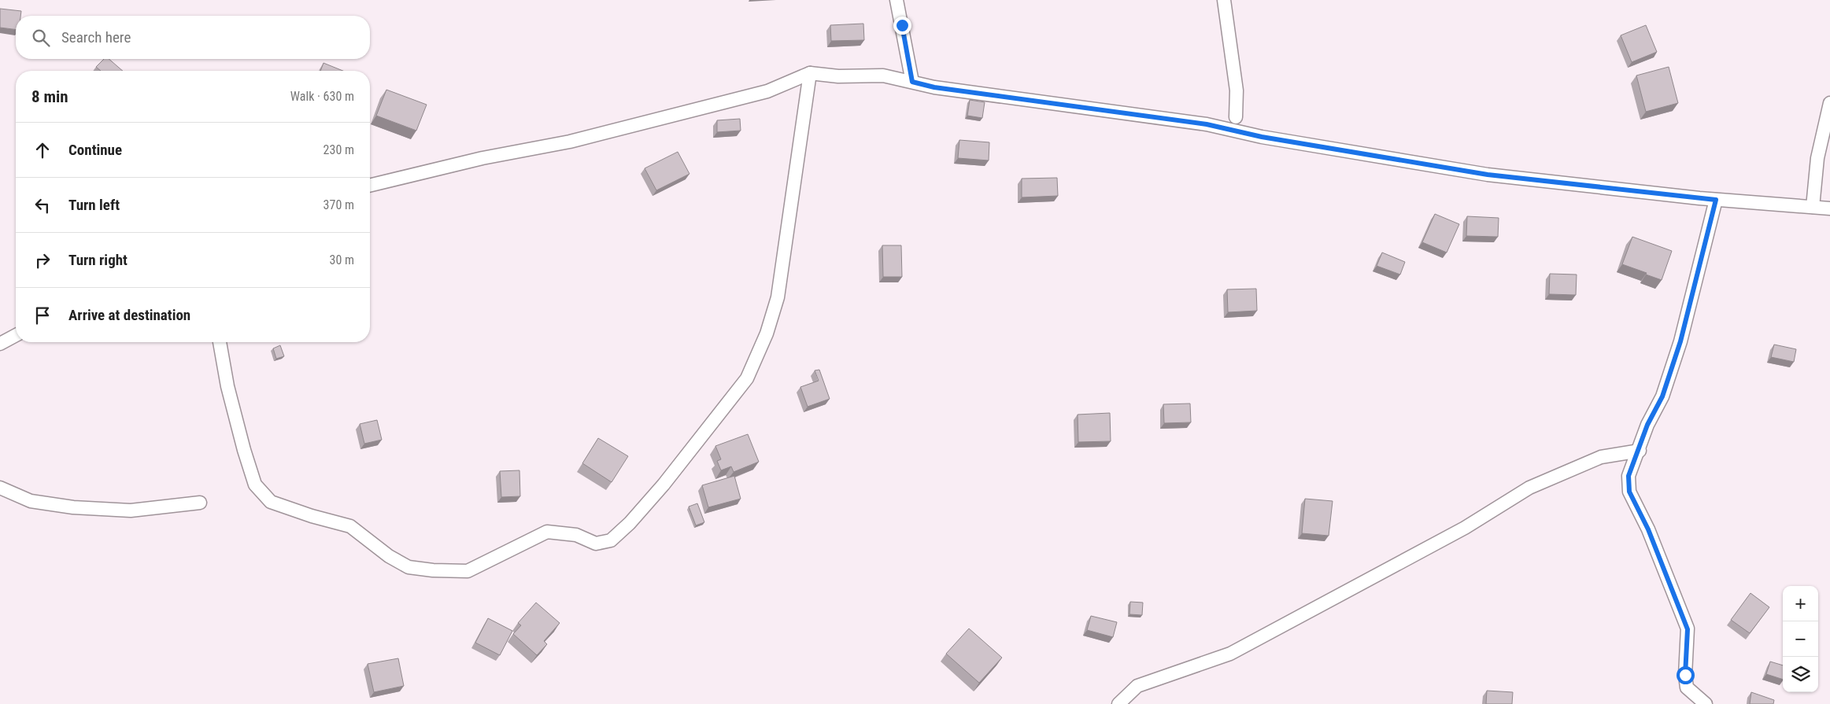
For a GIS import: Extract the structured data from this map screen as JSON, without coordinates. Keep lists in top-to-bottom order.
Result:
{
  "page": {
    "search": "Search here",
    "heading": ["8 min", "Walk · 630 m"],
    "list": [
      ["Continue", "230 m"],
      ["Turn left", "370 m"],
      ["Turn right", "30 m"],
      "Arrive at destination"
    ],
    "map_buttons": ["+", "−"]
  }
}
